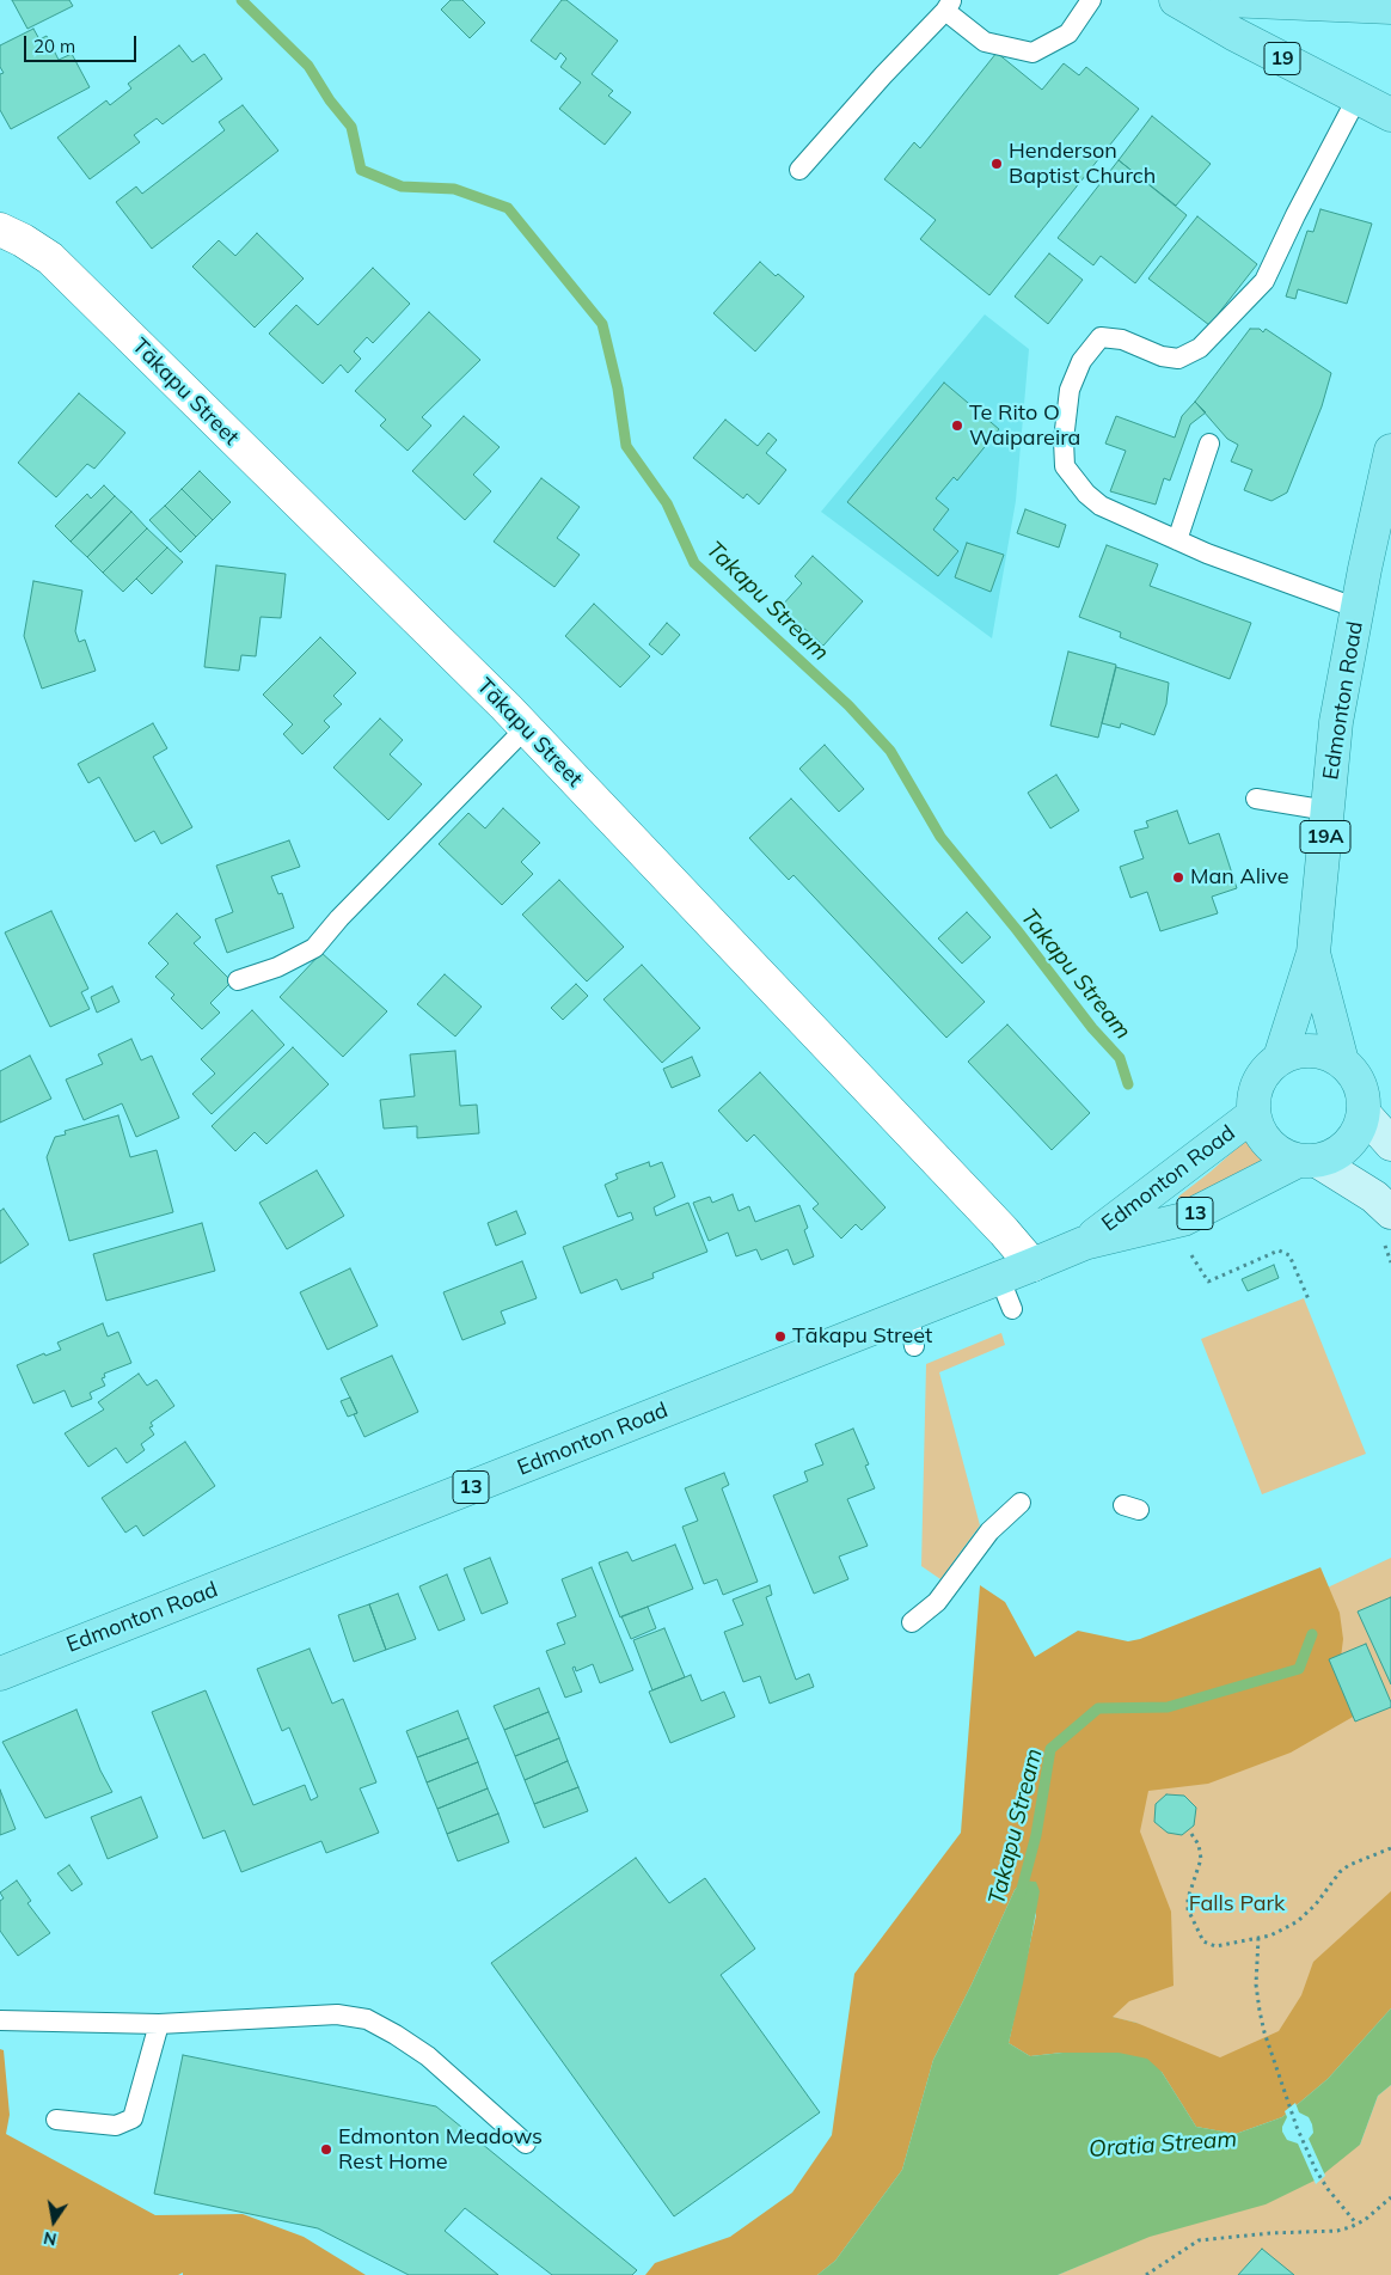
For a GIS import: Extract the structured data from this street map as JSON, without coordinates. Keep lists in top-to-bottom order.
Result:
{
  "streets": {
    "main road": [
      "19",
      "Edmonton Road",
      "19A",
      "13"
    ],
    "street": ["Tākapu Street"]
  },
  "crossings": [
    ["Tākapu Street", "Edmonton Road"]
  ],
  "water": ["Takapu Stream", "Oratia Stream"],
  "parks": ["Falls Park"],
  "places": [
    "Henderson Baptist Church",
    "Te Rito O Waipareira",
    "Man Alive",
    "Tākapu Street",
    "Edmonton Meadows Rest Home"
  ],
  "scale_bar": "20 m",
  "north": "bottom"
}
